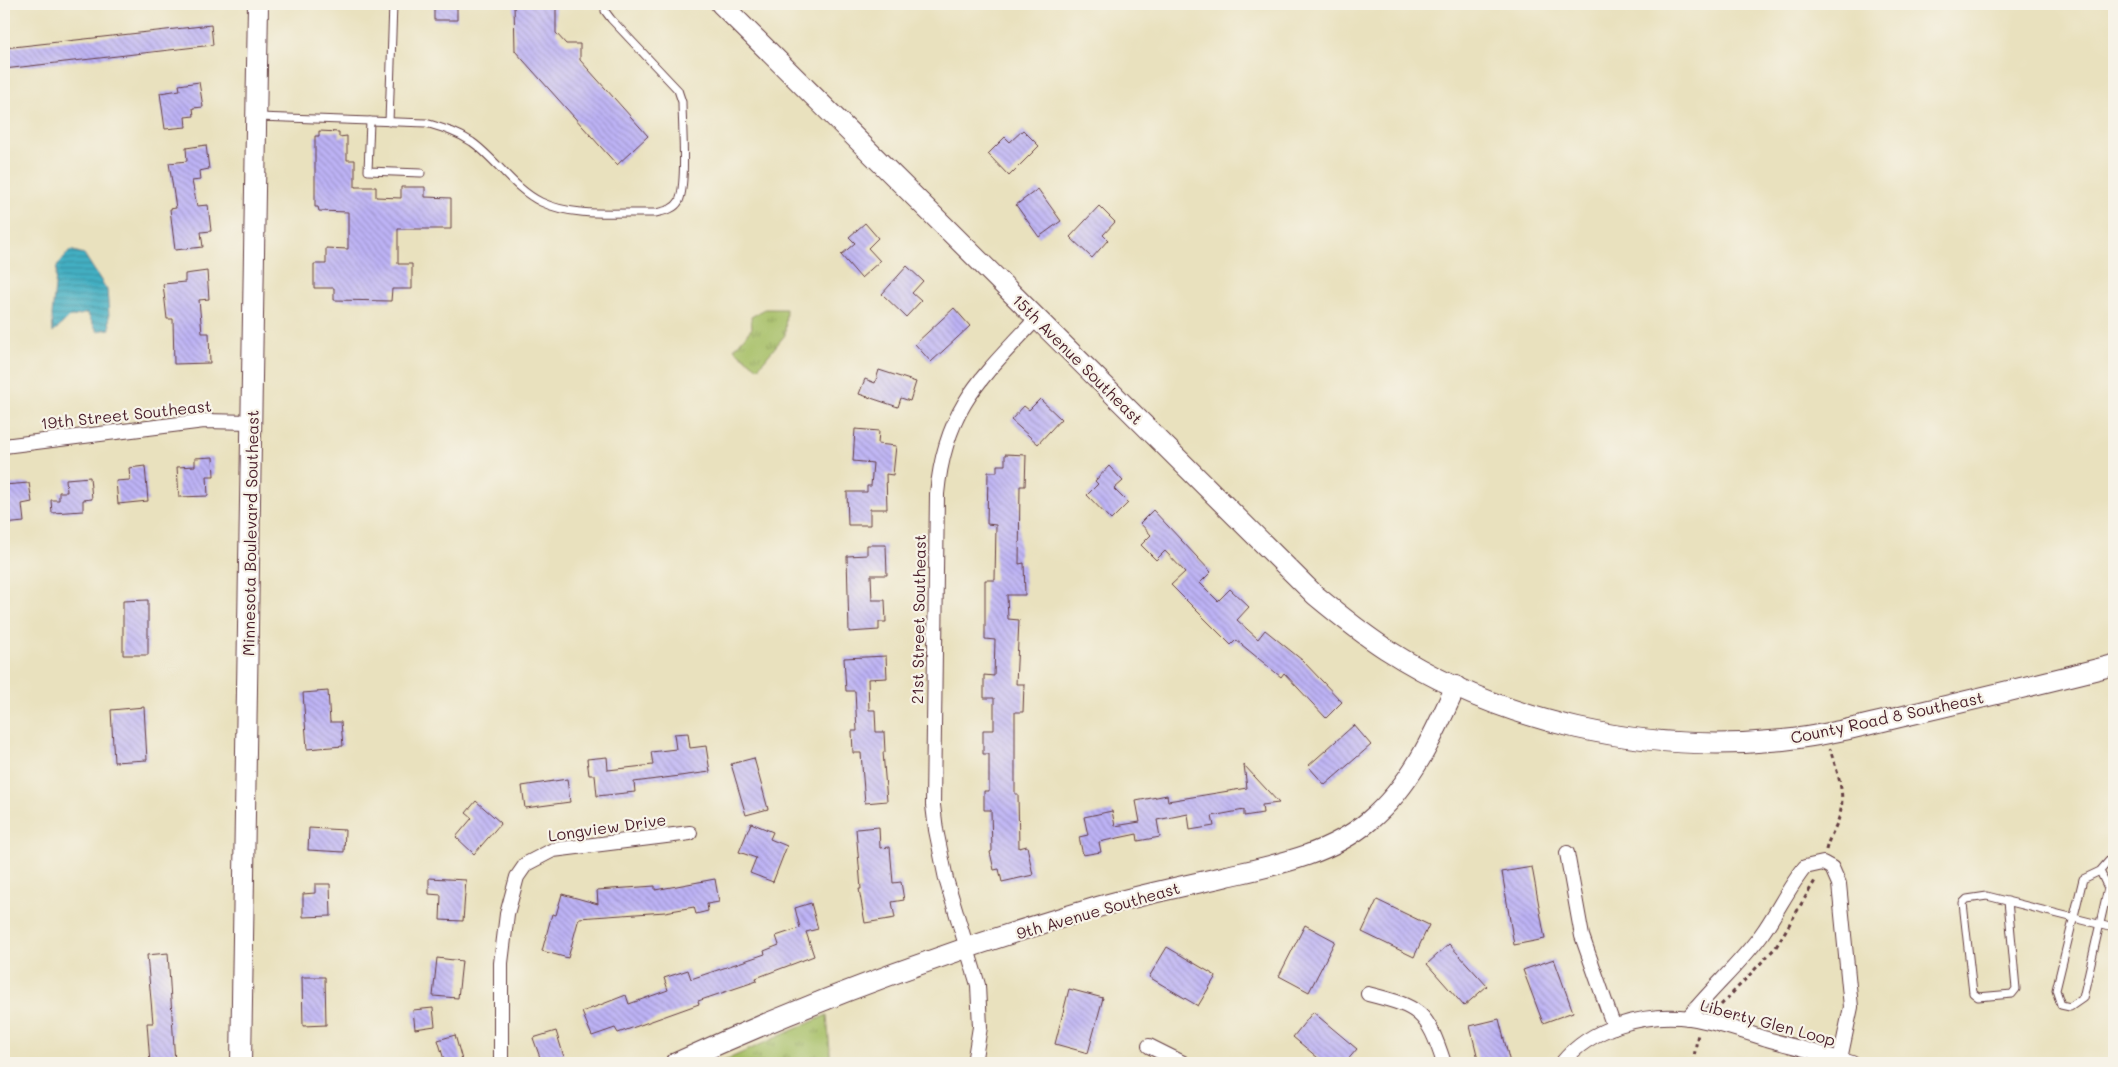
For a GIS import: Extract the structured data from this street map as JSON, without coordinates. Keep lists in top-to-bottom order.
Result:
{
  "streets": {
    "street": [
      "15th Avenue Southeast",
      "19th Street Southeast",
      "Minnesota Boulevard Southeast",
      "21st Street Southeast",
      "County Road 8 Southeast",
      "Longview Drive",
      "9th Avenue Southeast",
      "Liberty Glen Loop"
    ]
  },
  "crossings": [
    ["15th Avenue Southeast", "21st Street Southeast"],
    ["15th Avenue Southeast", "County Road 8 Southeast"],
    ["15th Avenue Southeast", "9th Avenue Southeast"],
    ["19th Street Southeast", "Minnesota Boulevard Southeast"],
    ["21st Street Southeast", "9th Avenue Southeast"],
    ["County Road 8 Southeast", "9th Avenue Southeast"]
  ]
}
